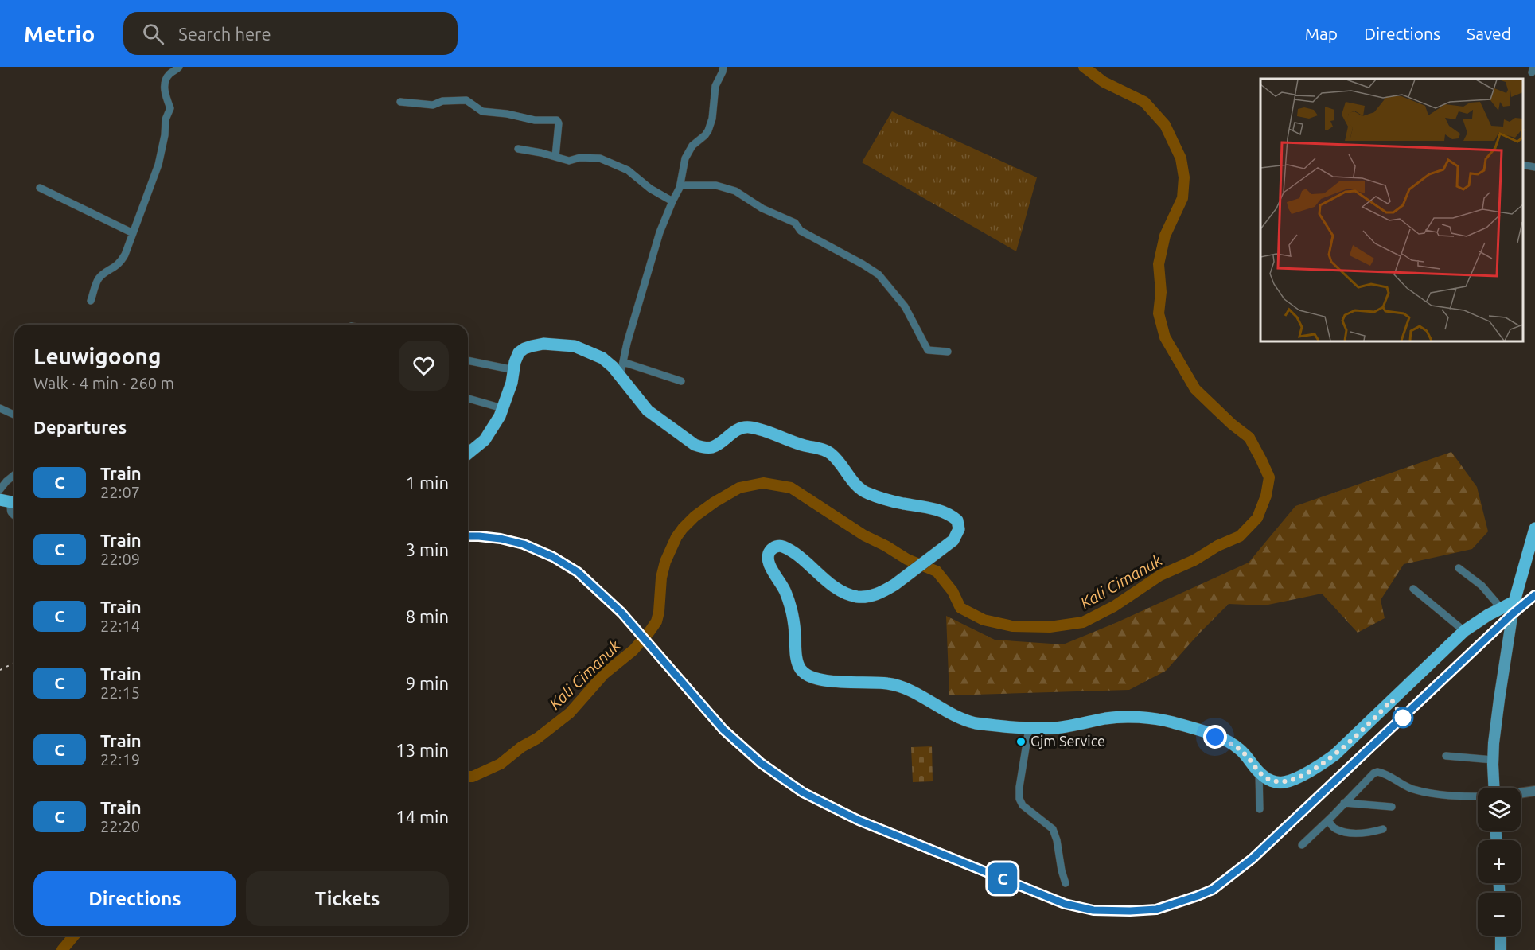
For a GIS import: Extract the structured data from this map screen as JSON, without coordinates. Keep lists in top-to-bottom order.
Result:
{
  "water": ["Kali Cimanuk"],
  "places": ["Gjm Service"],
  "page": {
    "header": "Metrio",
    "search": "Search here",
    "nav": ["Map", "Directions", "Saved"],
    "on_map": "C",
    "heading": [
      ["Leuwigoong", "Walk · 4 min · 260 m"],
      "Departures"
    ],
    "list": [
      {
        "mark": "C",
        "name": "Train",
        "note": "22:07",
        "value": "1 min"
      },
      {
        "mark": "C",
        "name": "Train",
        "note": "22:09",
        "value": "3 min"
      },
      {
        "mark": "C",
        "name": "Train",
        "note": "22:14",
        "value": "8 min"
      },
      {
        "mark": "C",
        "name": "Train",
        "note": "22:15",
        "value": "9 min"
      },
      {
        "mark": "C",
        "name": "Train",
        "note": "22:19",
        "value": "13 min"
      },
      {
        "mark": "C",
        "name": "Train",
        "note": "22:20",
        "value": "14 min"
      }
    ],
    "map_buttons": ["+", "−"],
    "buttons": ["Directions", "Tickets"]
  }
}
